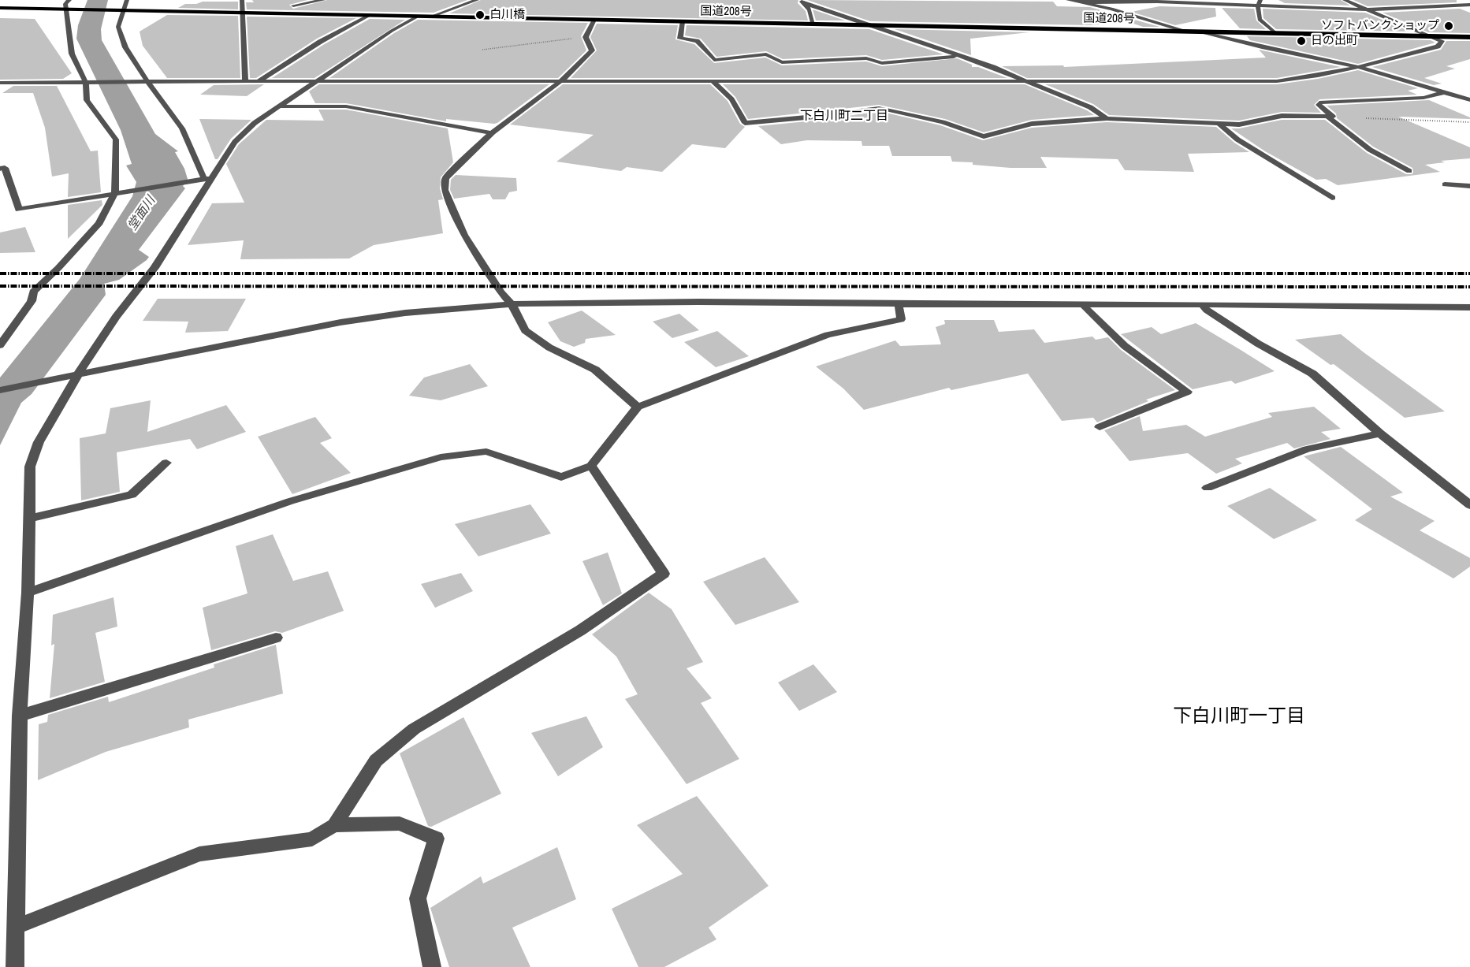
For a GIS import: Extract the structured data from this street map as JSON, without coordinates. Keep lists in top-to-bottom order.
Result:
{
  "streets": {
    "highway": ["国道208号"]
  },
  "districts": ["下白川町二丁目", "下白川町一丁目"],
  "water": ["堂面川"],
  "places": ["白川橋", "ソフトバンクショップ", "日の出町"]
}
